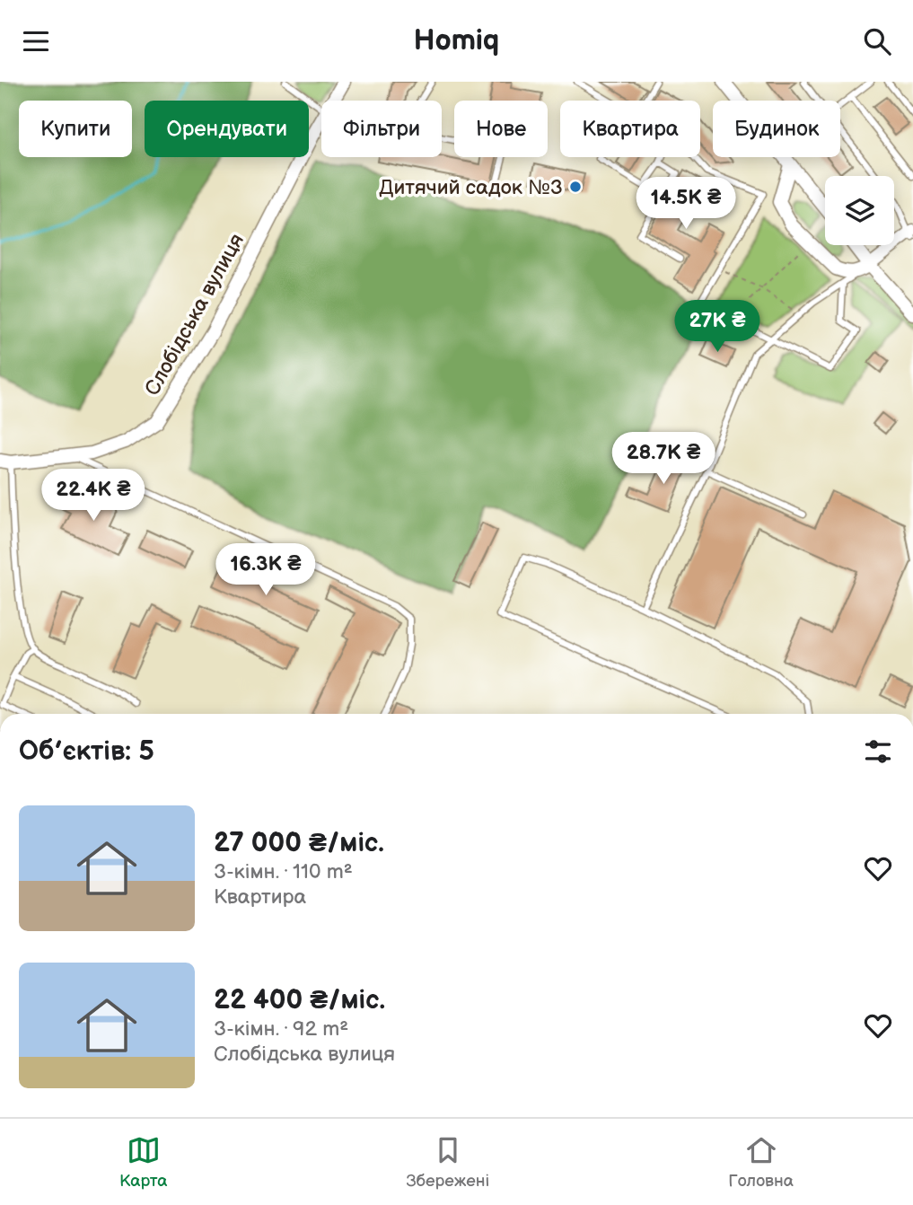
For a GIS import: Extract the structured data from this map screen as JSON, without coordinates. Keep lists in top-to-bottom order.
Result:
{
  "streets": {
    "street": ["Слобідська вулиця"]
  },
  "places": ["Дитячий садок №3"],
  "page": {
    "header": "Homiq",
    "chip": [
      "Купити",
      "Орендувати",
      "Фільтри",
      "Нове",
      "Квартира",
      "Будинок"
    ],
    "price": [
      "14.5K ₴",
      "27K ₴",
      "28.7K ₴",
      "22.4K ₴",
      "16.3K ₴"
    ],
    "heading": "Об’єктів: 5",
    "list": [
      {
        "name": "27 000 ₴/міс.",
        "note": "3-кімн. · 110 m² · Квартира"
      },
      {
        "name": "22 400 ₴/міс.",
        "note": "3-кімн. · 92 m² · Слобідська вулиця"
      }
    ],
    "tabs": ["Карта", "Збережені", "Головна"]
  }
}
